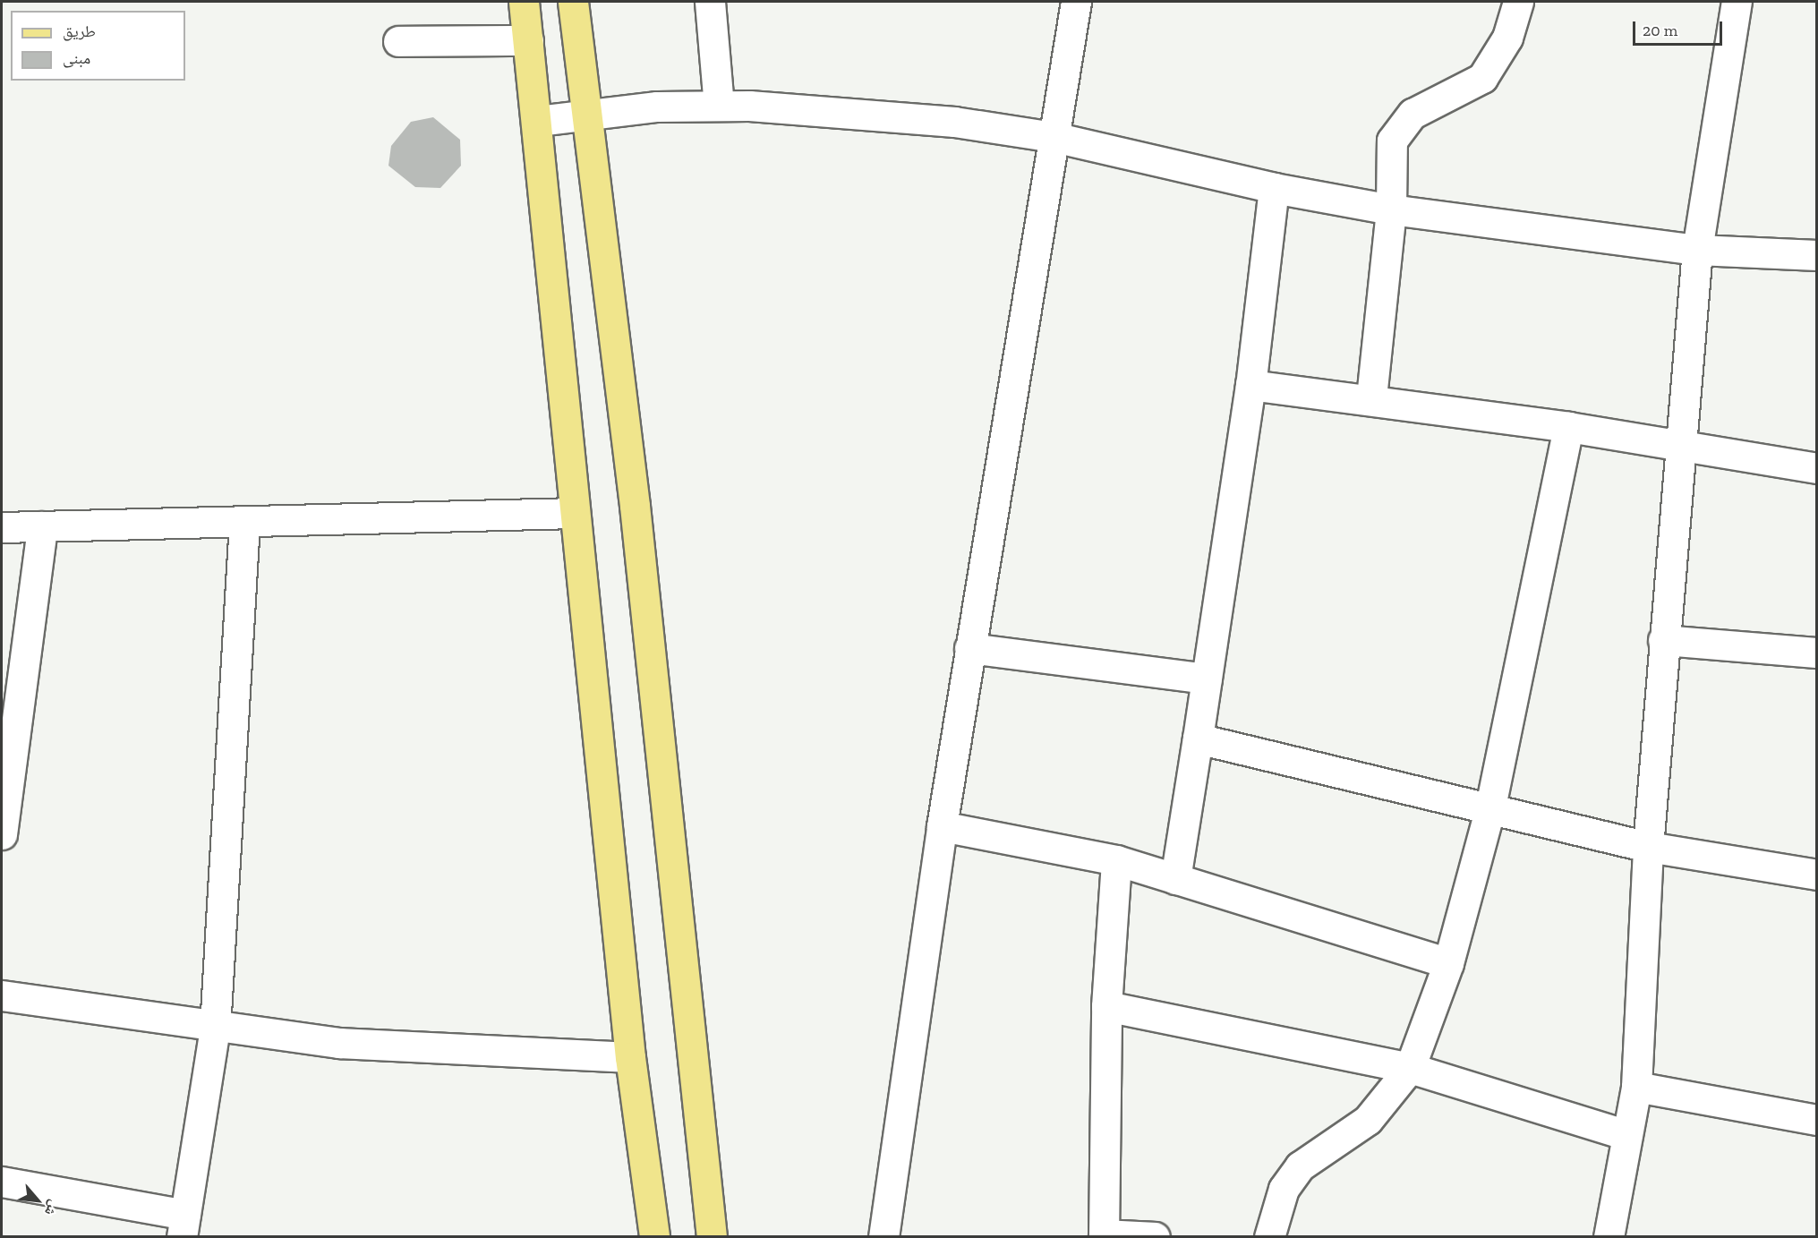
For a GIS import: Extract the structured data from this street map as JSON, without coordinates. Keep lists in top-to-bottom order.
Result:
{
  "legend": ["طريق", "مبنى"],
  "scale_bar": "20 m",
  "north": "bottom right"
}
